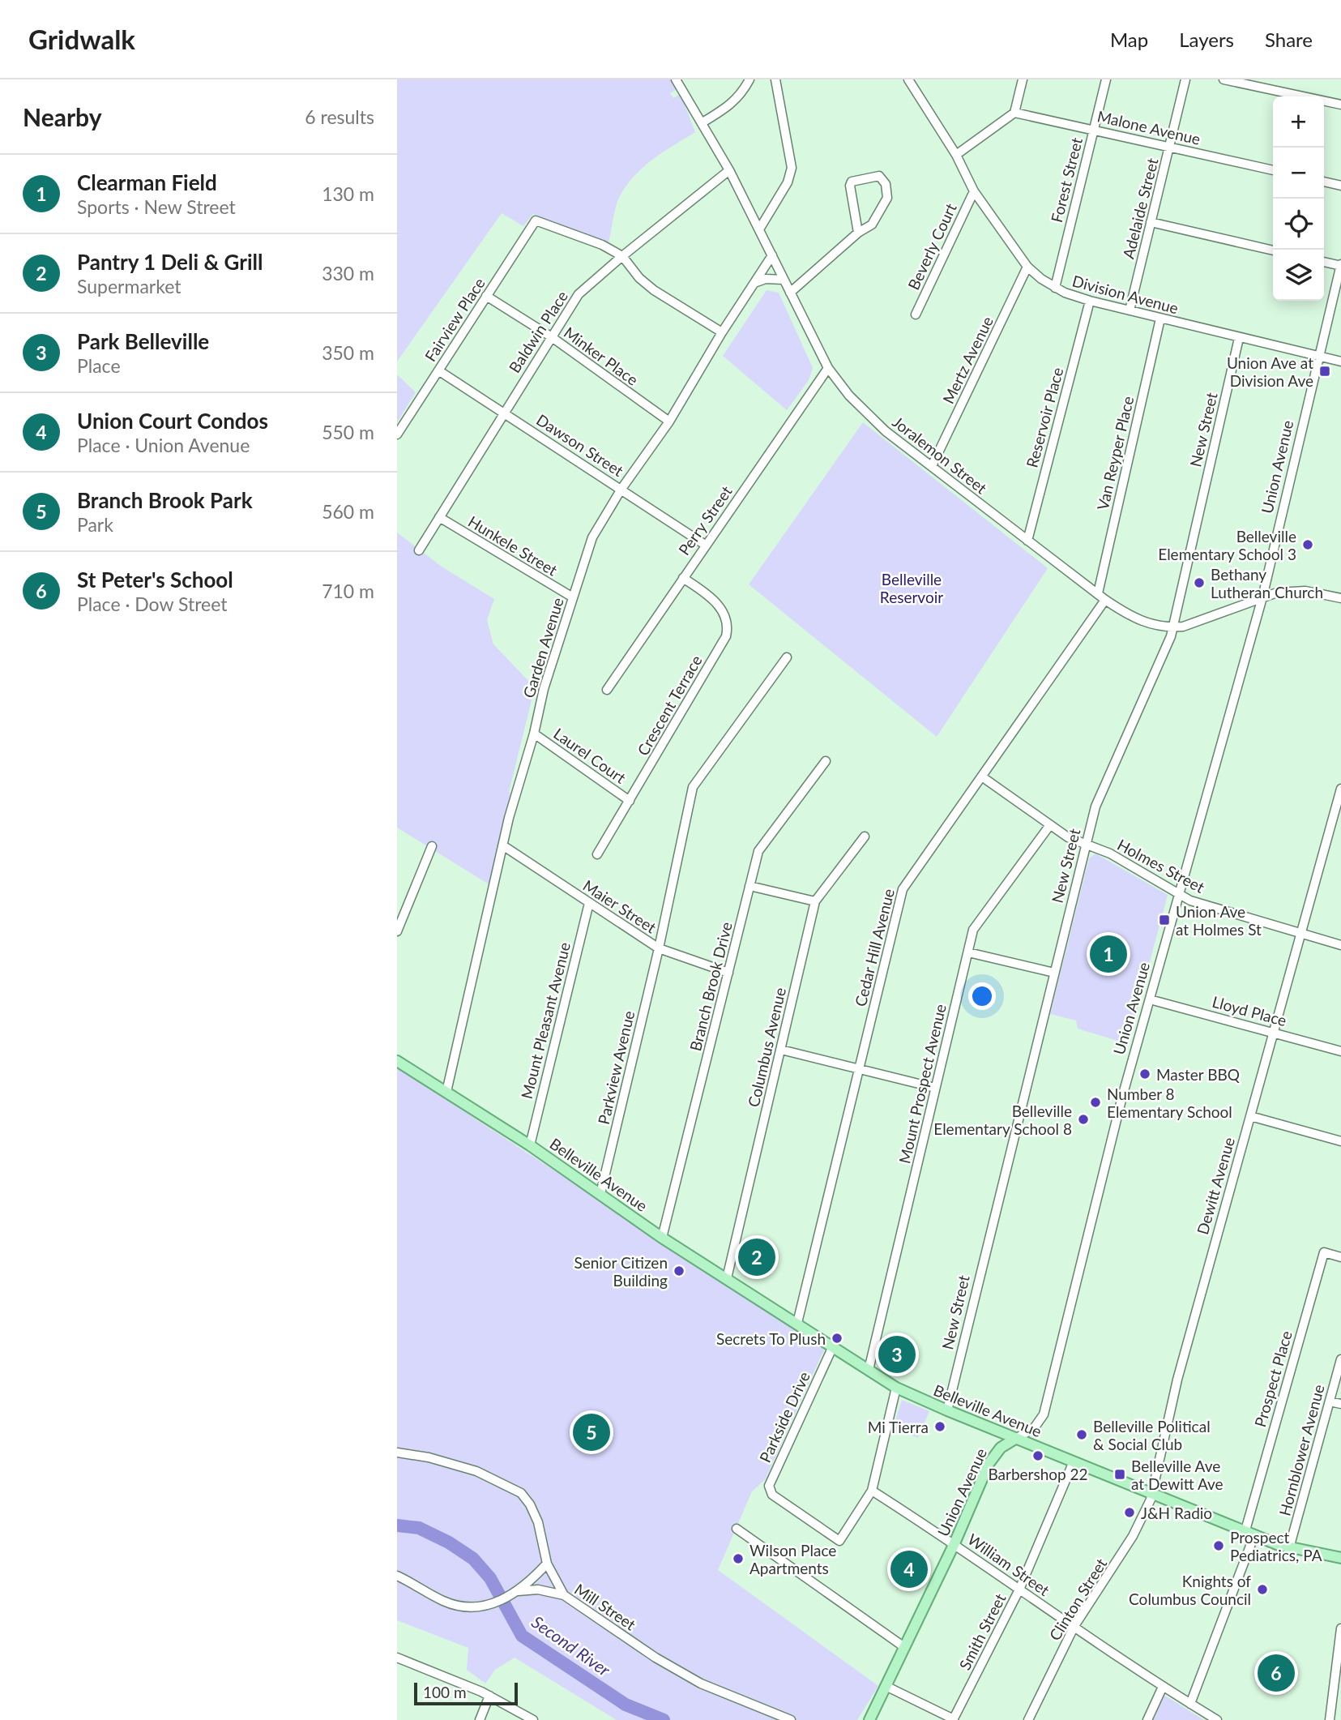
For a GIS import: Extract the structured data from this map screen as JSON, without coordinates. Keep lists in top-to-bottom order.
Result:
{
  "streets": {
    "main road": ["Union Avenue", "Belleville Avenue"],
    "street": [
      "Malone Avenue",
      "Forest Street",
      "Adelaide Street",
      "Beverly Court",
      "Division Avenue",
      "Fairview Place",
      "Baldwin Place",
      "Minker Place",
      "Mertz Avenue",
      "Reservoir Place",
      "New Street",
      "Dawson Street",
      "Van Reyper Place",
      "Joralemon Street",
      "Perry Street",
      "Hunkele Street",
      "Garden Avenue",
      "Crescent Terrace",
      "Laurel Court",
      "Holmes Street",
      "Maier Street",
      "Cedar Hill Avenue",
      "Branch Brook Drive",
      "Lloyd Place",
      "Mount Pleasant Avenue",
      "Columbus Avenue",
      "Parkview Avenue",
      "Mount Prospect Avenue",
      "Dewitt Avenue",
      "Prospect Place",
      "Parkside Drive",
      "Hornblower Avenue",
      "William Street",
      "Clinton Street",
      "Mill Street",
      "Smith Street"
    ]
  },
  "crossings": [
    ["Malone Avenue", "Forest Street"],
    ["Malone Avenue", "Adelaide Street"],
    ["Forest Street", "Division Avenue"],
    ["Adelaide Street", "Division Avenue"],
    ["Beverly Court", "Division Avenue"],
    ["Division Avenue", "Mertz Avenue"],
    ["Division Avenue", "Reservoir Place"],
    ["Division Avenue", "New Street"],
    ["Division Avenue", "Van Reyper Place"],
    ["Division Avenue", "Union Avenue"],
    ["Fairview Place", "Baldwin Place"],
    ["Fairview Place", "Minker Place"],
    ["Fairview Place", "Dawson Street"],
    ["Baldwin Place", "Minker Place"],
    ["Baldwin Place", "Dawson Street"],
    ["Baldwin Place", "Joralemon Street"],
    ["Baldwin Place", "Hunkele Street"],
    ["Minker Place", "Garden Avenue"],
    ["Mertz Avenue", "Joralemon Street"],
    ["Reservoir Place", "Joralemon Street"],
    ["New Street", "Joralemon Street"],
    ["New Street", "Holmes Street"],
    ["New Street", "Belleville Avenue"],
    ["Dawson Street", "Perry Street"],
    ["Dawson Street", "Garden Avenue"],
    ["Van Reyper Place", "Joralemon Street"],
    ["Joralemon Street", "Union Avenue"],
    ["Joralemon Street", "Perry Street"],
    ["Joralemon Street", "Garden Avenue"],
    ["Joralemon Street", "Cedar Hill Avenue"],
    ["Union Avenue", "Holmes Street"],
    ["Union Avenue", "Lloyd Place"],
    ["Union Avenue", "Belleville Avenue"],
    ["Union Avenue", "William Street"],
    ["Perry Street", "Crescent Terrace"],
    ["Hunkele Street", "Garden Avenue"],
    ["Garden Avenue", "Laurel Court"],
    ["Garden Avenue", "Maier Street"],
    ["Garden Avenue", "Belleville Avenue"],
    ["Crescent Terrace", "Laurel Court"],
    ["Holmes Street", "Cedar Hill Avenue"],
    ["Holmes Street", "Mount Prospect Avenue"],
    ["Holmes Street", "Dewitt Avenue"],
    ["Maier Street", "Branch Brook Drive"],
    ["Maier Street", "Mount Pleasant Avenue"],
    ["Maier Street", "Parkview Avenue"],
    ["Cedar Hill Avenue", "Belleville Avenue"],
    ["Branch Brook Drive", "Belleville Avenue"],
    ["Lloyd Place", "Dewitt Avenue"],
    ["Mount Pleasant Avenue", "Belleville Avenue"],
    ["Columbus Avenue", "Belleville Avenue"],
    ["Parkview Avenue", "Belleville Avenue"],
    ["Mount Prospect Avenue", "Belleville Avenue"],
    ["Belleville Avenue", "Dewitt Avenue"],
    ["Belleville Avenue", "Prospect Place"],
    ["Belleville Avenue", "Parkside Drive"],
    ["Belleville Avenue", "Hornblower Avenue"],
    ["Belleville Avenue", "Clinton Street"],
    ["Belleville Avenue", "Smith Street"],
    ["Dewitt Avenue", "Clinton Street"],
    ["Parkside Drive", "William Street"],
    ["William Street", "Clinton Street"],
    ["William Street", "Smith Street"]
  ],
  "water": ["Second River"],
  "parks": ["Belleville Reservoir"],
  "places": {
    "transit": ["Union Ave at Division Ave", "Union Ave at Holmes St", "Belleville Ave at Dewitt Ave"],
    "other": [
      "Belleville Elementary School 3",
      "Bethany Lutheran Church",
      "Master BBQ",
      "Number 8 Elementary School",
      "Belleville Elementary School 8",
      "Senior Citizen Building",
      "Secrets To Plush",
      "Mi Tierra",
      "Belleville Political & Social Club",
      "Barbershop 22",
      "J&H Radio",
      "Prospect Pediatrics, PA",
      "Wilson Place Apartments",
      "Knights of Columbus Council"
    ]
  },
  "scale_bar": "100 m",
  "page": {
    "header": "Gridwalk",
    "nav": ["Map", "Layers", "Share"],
    "heading": ["Nearby", "6 results"],
    "map_buttons": ["+", "−"],
    "list": [
      {
        "mark": "1",
        "name": "Clearman Field",
        "note": "Sports · New Street",
        "value": "130 m"
      },
      {
        "mark": "2",
        "name": "Pantry 1 Deli & Grill",
        "note": "Supermarket",
        "value": "330 m"
      },
      {
        "mark": "3",
        "name": "Park Belleville",
        "note": "Place",
        "value": "350 m"
      },
      {
        "mark": "4",
        "name": "Union Court Condos",
        "note": "Place · Union Avenue",
        "value": "550 m"
      },
      {
        "mark": "5",
        "name": "Branch Brook Park",
        "note": "Park",
        "value": "560 m"
      },
      {
        "mark": "6",
        "name": "St Peter's School",
        "note": "Place · Dow Street",
        "value": "710 m"
      }
    ],
    "pins": [
      "1",
      "2",
      "3",
      "5",
      "4",
      "6"
    ],
    "scale": "100 m"
  }
}
